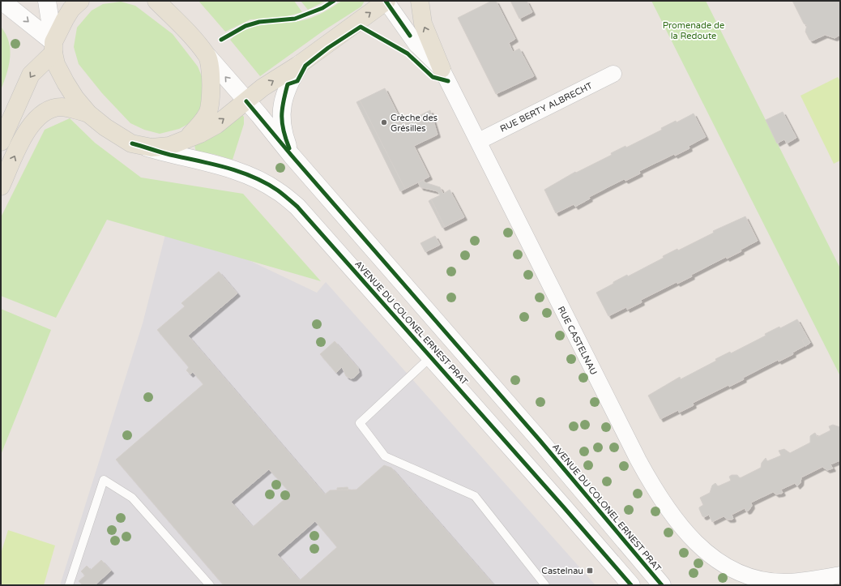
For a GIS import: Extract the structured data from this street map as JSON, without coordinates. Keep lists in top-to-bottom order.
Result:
{
  "streets": {
    "main road": ["AVENUE DU COLONEL ERNEST PRAT"],
    "street": ["RUE BERTY ALBRECHT", "RUE CASTELNAU"]
  },
  "crossings": [
    ["RUE BERTY ALBRECHT", "RUE CASTELNAU"]
  ],
  "parks": ["Promenade de la Redoute"],
  "places": {
    "other": ["Crèche des Grésilles"],
    "transit": ["Castelnau"]
  }
}
